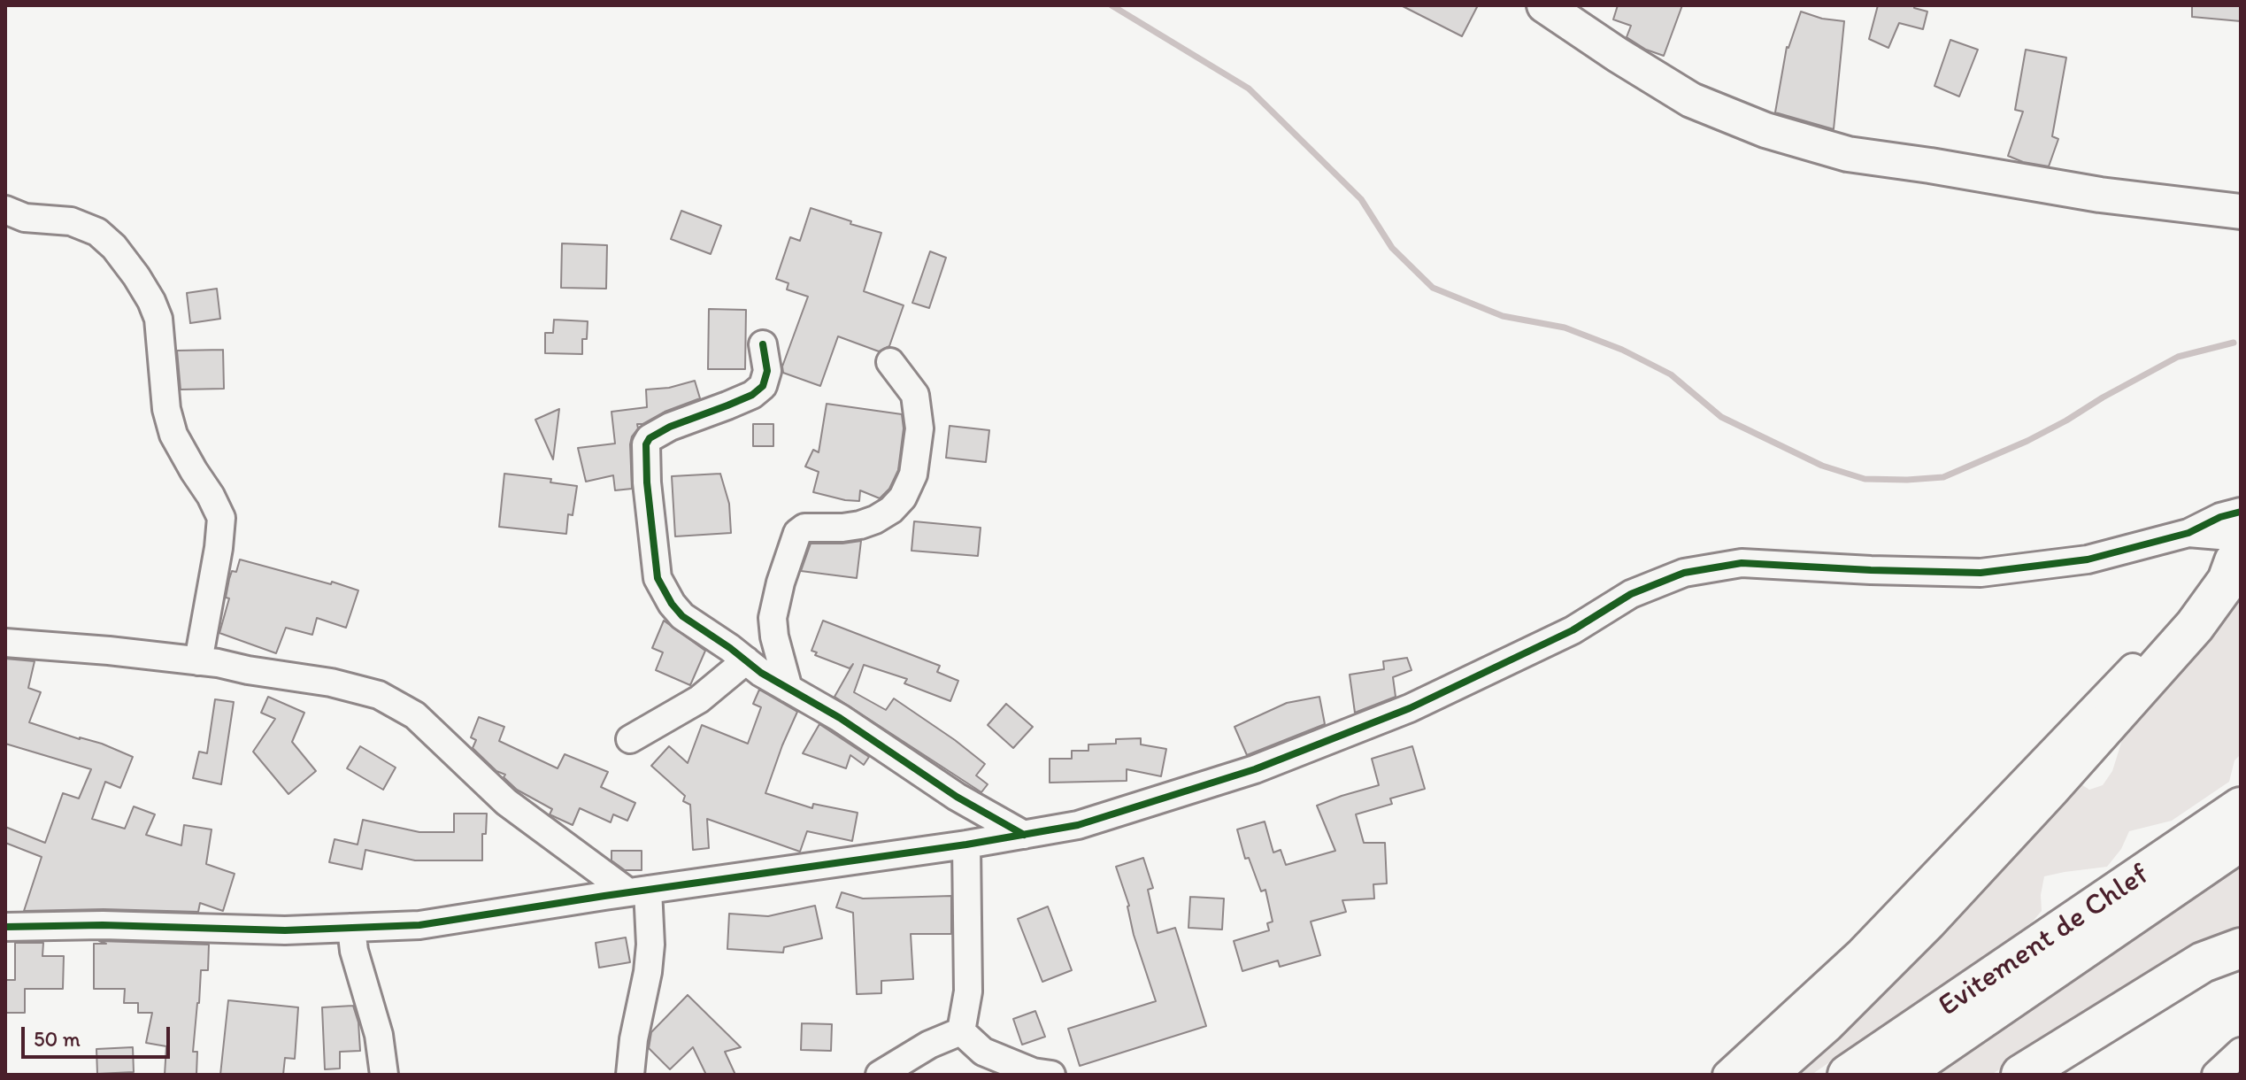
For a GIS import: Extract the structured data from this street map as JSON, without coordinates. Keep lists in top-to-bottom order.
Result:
{
  "streets": {
    "highway": ["Evitement de Chlef"]
  },
  "scale_bar": "50 m"
}
